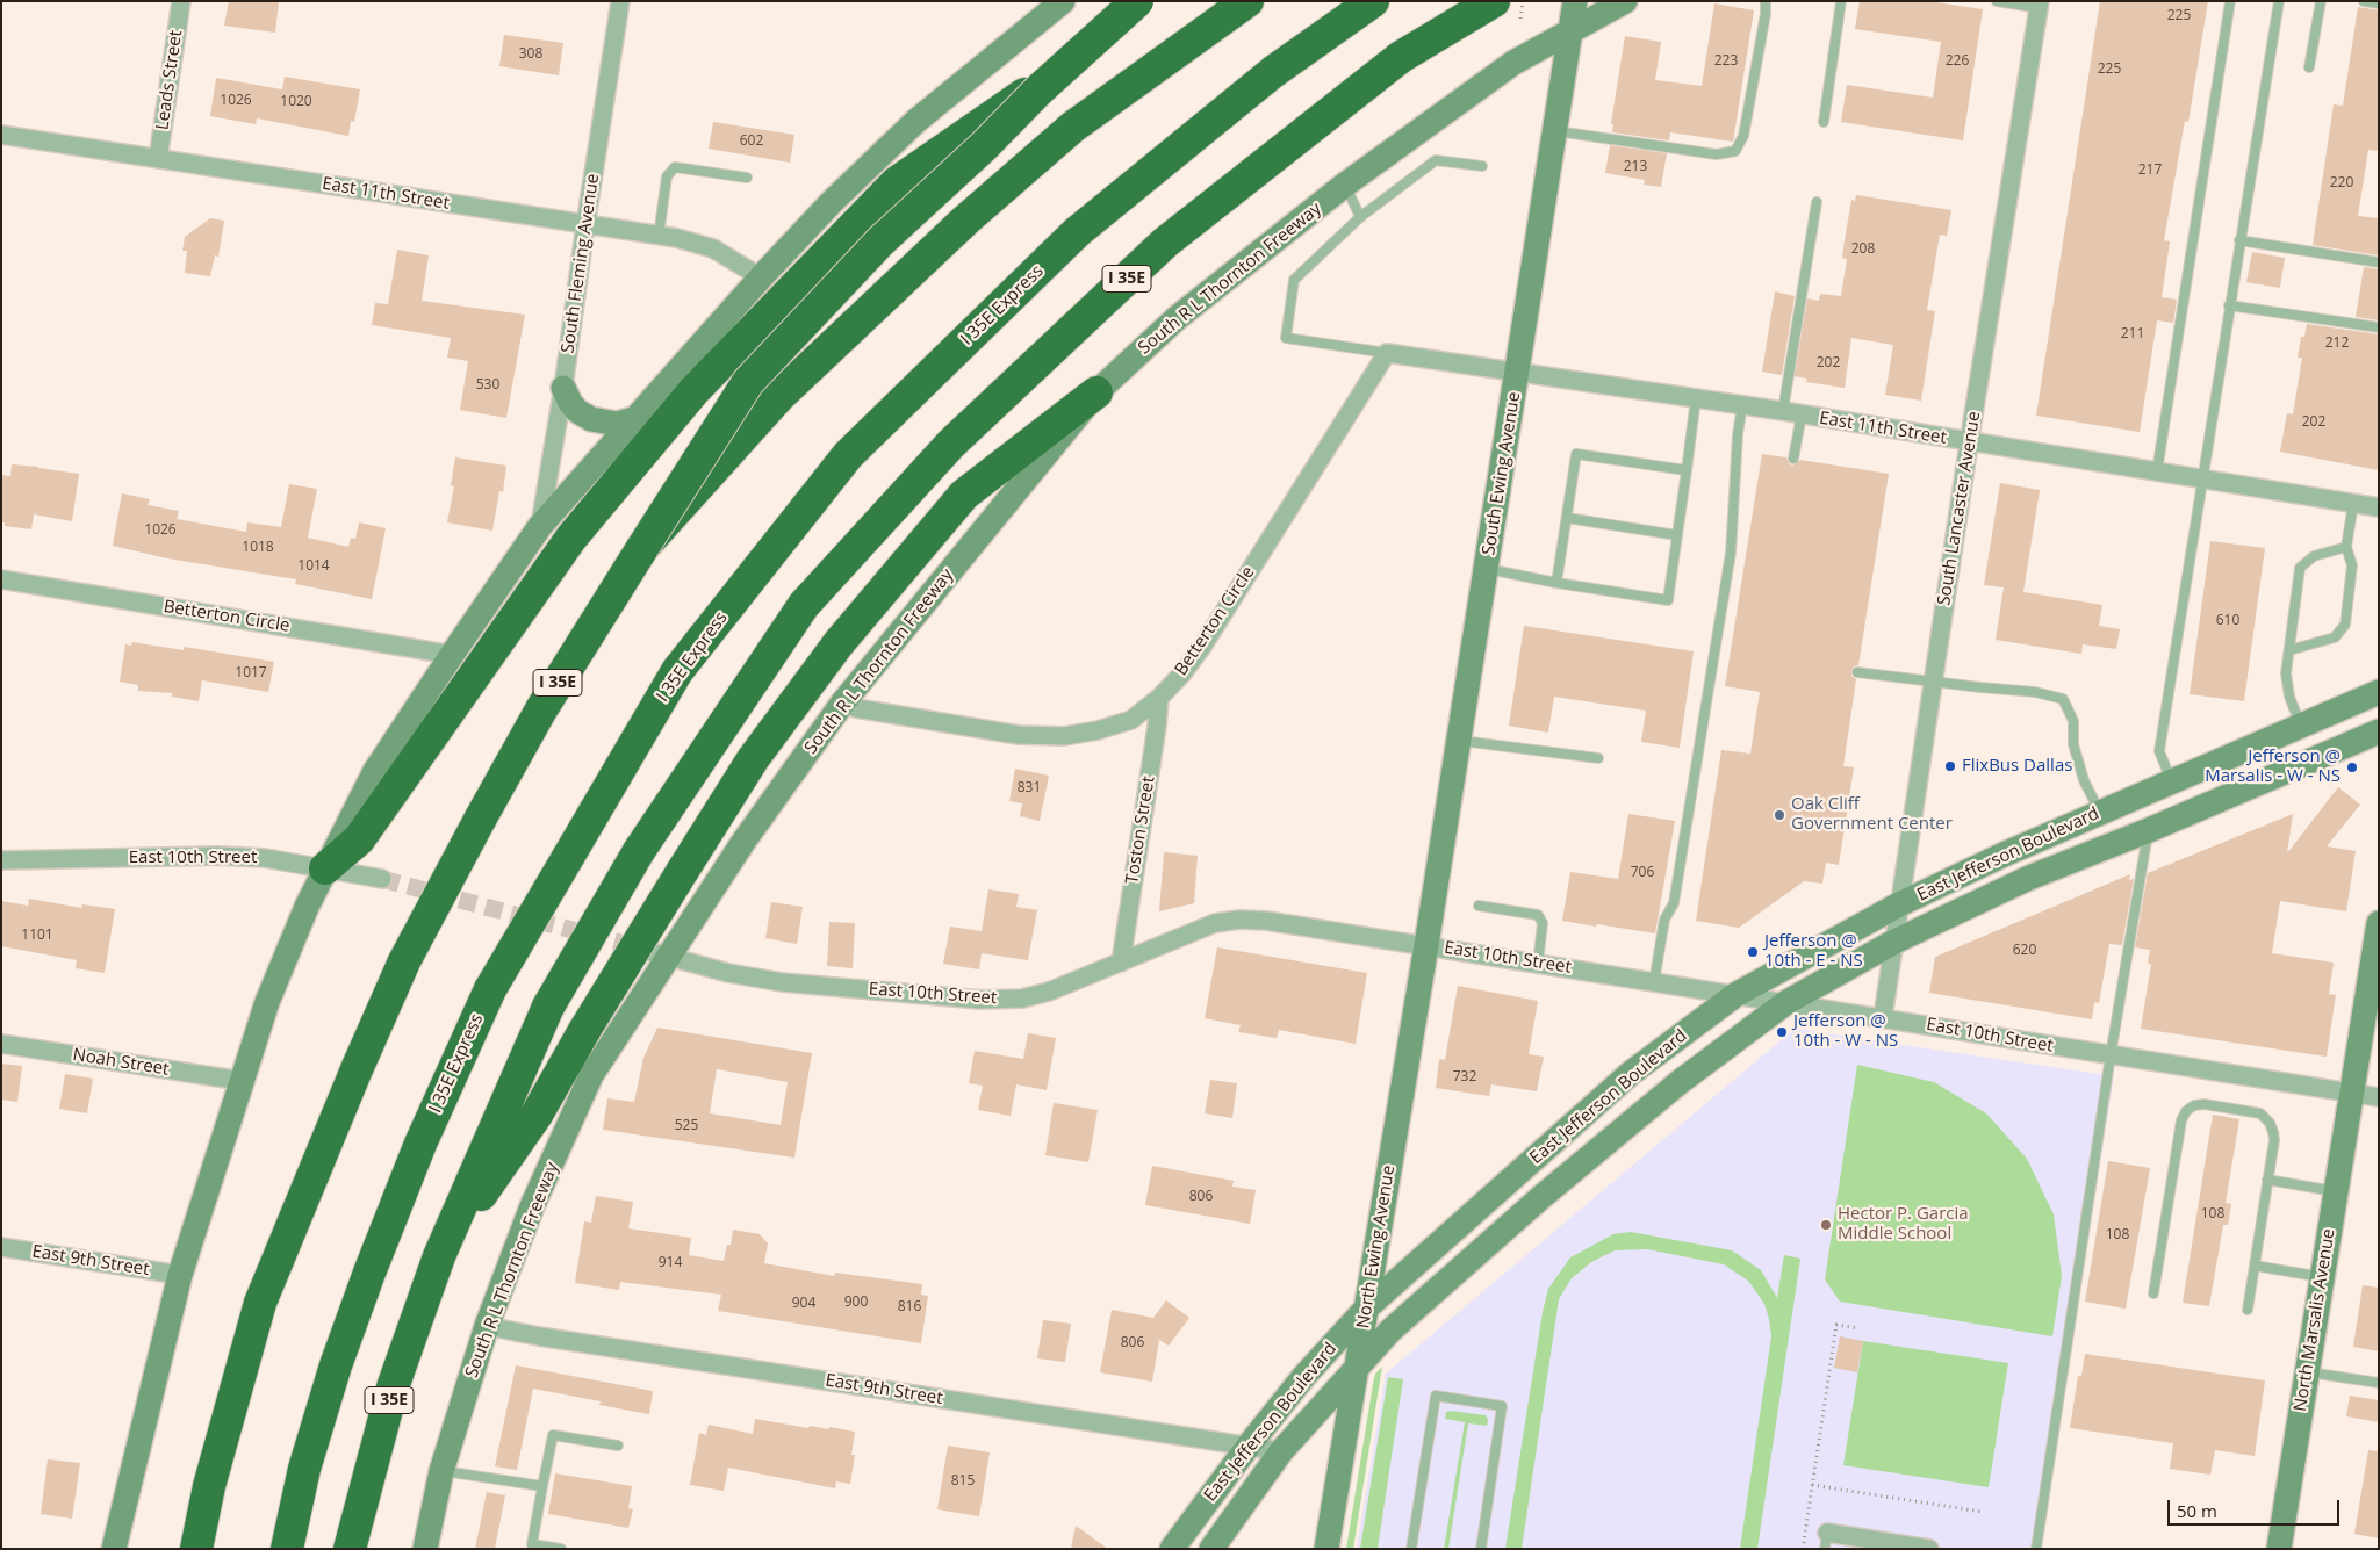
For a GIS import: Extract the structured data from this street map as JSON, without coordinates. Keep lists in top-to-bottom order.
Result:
{
  "streets": {
    "highway": ["I 35E", "I 35E Express"],
    "main road": [
      "South R L Thornton Freeway",
      "South Ewing Avenue",
      "East Jefferson Boulevard",
      "North Ewing Avenue",
      "North Marsalis Avenue"
    ],
    "street": [
      "Leads Street",
      "East 11th Street",
      "South Fleming Avenue",
      "South Lancaster Avenue",
      "Betterton Circle",
      "Toston Street",
      "East 10th Street",
      "Noah Street",
      "East 9th Street"
    ]
  },
  "crossings": [
    ["Leads Street", "East 11th Street"],
    ["East 11th Street", "South Fleming Avenue"],
    ["East 11th Street", "South Ewing Avenue"],
    ["East 11th Street", "South Lancaster Avenue"],
    ["East 11th Street", "Betterton Circle"],
    ["South R L Thornton Freeway", "South Ewing Avenue"],
    ["South R L Thornton Freeway", "Betterton Circle"],
    ["South R L Thornton Freeway", "East 10th Street"],
    ["South R L Thornton Freeway", "East 9th Street"],
    ["South Ewing Avenue", "East 10th Street"],
    ["South Ewing Avenue", "North Ewing Avenue"],
    ["South Lancaster Avenue", "East Jefferson Boulevard"],
    ["South Lancaster Avenue", "East 10th Street"],
    ["Betterton Circle", "Toston Street"],
    ["Toston Street", "East 10th Street"],
    ["East Jefferson Boulevard", "East 10th Street"],
    ["East Jefferson Boulevard", "North Ewing Avenue"],
    ["East Jefferson Boulevard", "East 9th Street"],
    ["East 10th Street", "North Ewing Avenue"],
    ["East 10th Street", "North Marsalis Avenue"]
  ],
  "places": [
    "FlixBus Dallas",
    "Jefferson @ Marsalis - W - NS",
    "Oak Cliff Government Center",
    "Jefferson @ 10th - E - NS",
    "Jefferson @ 10th - W - NS",
    "Hector P. Garcia Middle School"
  ],
  "house_numbers": [
    "225",
    "308",
    "223",
    "226",
    "225",
    "1026",
    "1020",
    "602",
    "213",
    "217",
    "220",
    "208",
    "211",
    "212",
    "202",
    "530",
    "202",
    "1026",
    "1018",
    "1014",
    "610",
    "1017",
    "831",
    "706",
    "1101",
    "620",
    "732",
    "525",
    "806",
    "108",
    "108",
    "914",
    "900",
    "904",
    "816",
    "806",
    "815"
  ],
  "scale_bar": "50 m"
}
